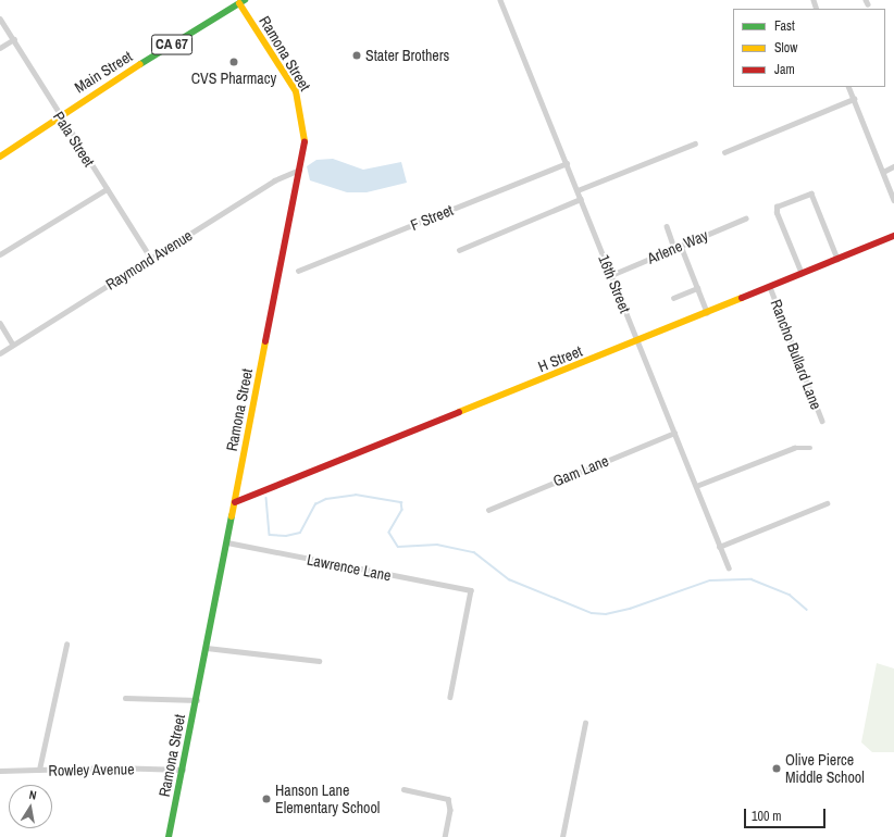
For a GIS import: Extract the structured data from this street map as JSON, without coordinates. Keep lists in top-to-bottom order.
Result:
{
  "streets": {
    "main road": [
      "CA 67",
      "Ramona Street",
      "Main Street",
      "H Street"
    ],
    "street": [
      "Pala Street",
      "F Street",
      "Arlene Way",
      "Raymond Avenue",
      "16th Street",
      "Rancho Bullard Lane",
      "Gam Lane",
      "Lawrence Lane",
      "Rowley Avenue"
    ]
  },
  "crossings": [
    ["Ramona Street", "Main Street"],
    ["Ramona Street", "Raymond Avenue"],
    ["Ramona Street", "H Street"],
    ["Ramona Street", "Lawrence Lane"],
    ["Ramona Street", "Rowley Avenue"],
    ["Main Street", "Pala Street"],
    ["Pala Street", "Raymond Avenue"],
    ["F Street", "16th Street"],
    ["Arlene Way", "16th Street"],
    ["16th Street", "H Street"],
    ["16th Street", "Gam Lane"],
    ["Rancho Bullard Lane", "H Street"]
  ],
  "places": [
    "Stater Brothers",
    "CVS Pharmacy",
    "Olive Pierce Middle School",
    "Hanson Lane Elementary School"
  ],
  "legend": ["Fast", "Slow", "Jam"],
  "scale_bar": "100 m",
  "north": "top"
}
